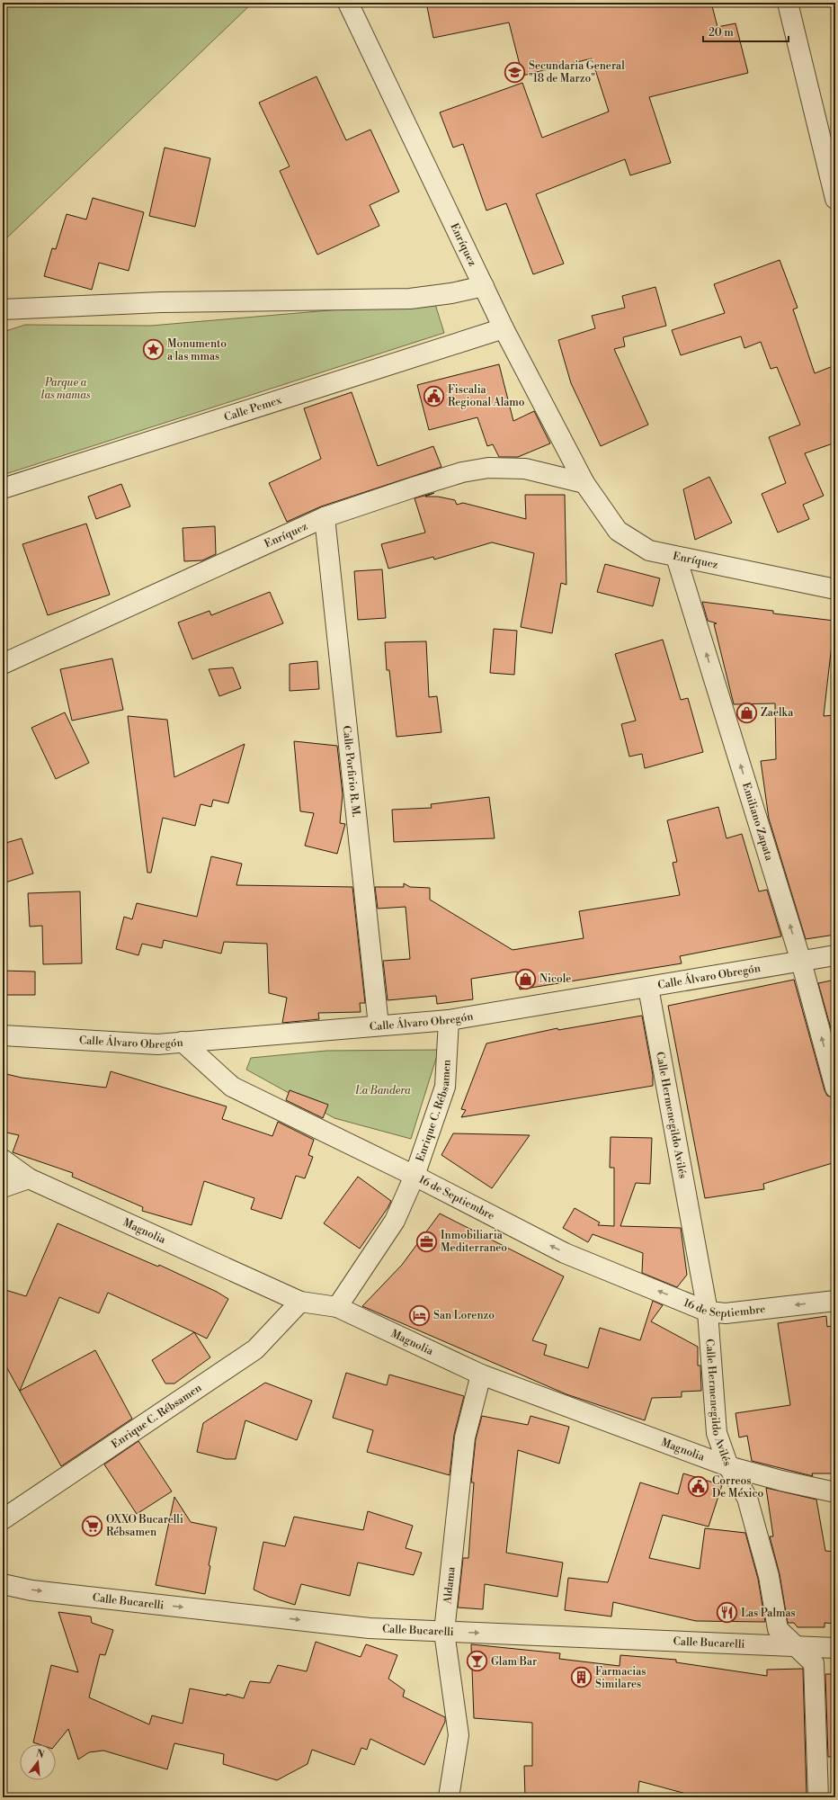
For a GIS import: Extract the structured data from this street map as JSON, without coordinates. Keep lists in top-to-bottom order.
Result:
{
  "streets": {
    "street": [
      "Enríquez",
      "Calle Pemex",
      "Calle Porfirio R. M.",
      "Emiliano Zapata",
      "Calle Álvaro Obregón",
      "Enrique C. Rébsamen",
      "Calle Hermenegildo Avilés",
      "16 de Septiembre",
      "Magnolia",
      "Aldama",
      "Calle Bucarelli"
    ]
  },
  "crossings": [
    ["Enríquez", "Calle Pemex"],
    ["Enríquez", "Calle Porfirio R. M."],
    ["Enríquez", "Emiliano Zapata"],
    ["Calle Porfirio R. M.", "Calle Álvaro Obregón"],
    ["Emiliano Zapata", "Calle Álvaro Obregón"],
    ["Calle Álvaro Obregón", "Enrique C. Rébsamen"],
    ["Calle Álvaro Obregón", "Calle Hermenegildo Avilés"],
    ["Calle Álvaro Obregón", "16 de Septiembre"],
    ["Enrique C. Rébsamen", "16 de Septiembre"],
    ["Enrique C. Rébsamen", "Magnolia"],
    ["Calle Hermenegildo Avilés", "16 de Septiembre"],
    ["Calle Hermenegildo Avilés", "Magnolia"],
    ["Calle Hermenegildo Avilés", "Calle Bucarelli"],
    ["Magnolia", "Aldama"],
    ["Aldama", "Calle Bucarelli"]
  ],
  "one_way": ["Emiliano Zapata", "16 de Septiembre", "Calle Bucarelli"],
  "parks": ["Parque a las mamas", "La Bandera"],
  "places": {
    "school or university": ["Secundaria General \"18 de Marzo\""],
    "place": ["Monumento a las mmas"],
    "public building": ["Fiscalia Regional Alamo", "Correos De México"],
    "shop": ["Zaelka", "Nicole"],
    "office": ["Inmobiliaria Mediterraneo"],
    "hotel": ["San Lorenzo"],
    "supermarket": ["OXXO Bucarelli Rébsamen"],
    "restaurant": ["Las Palmas"],
    "bar": ["Glam Bar"],
    "building": ["Farmacias Similares"]
  },
  "scale_bar": "20 m",
  "north": "top"
}
